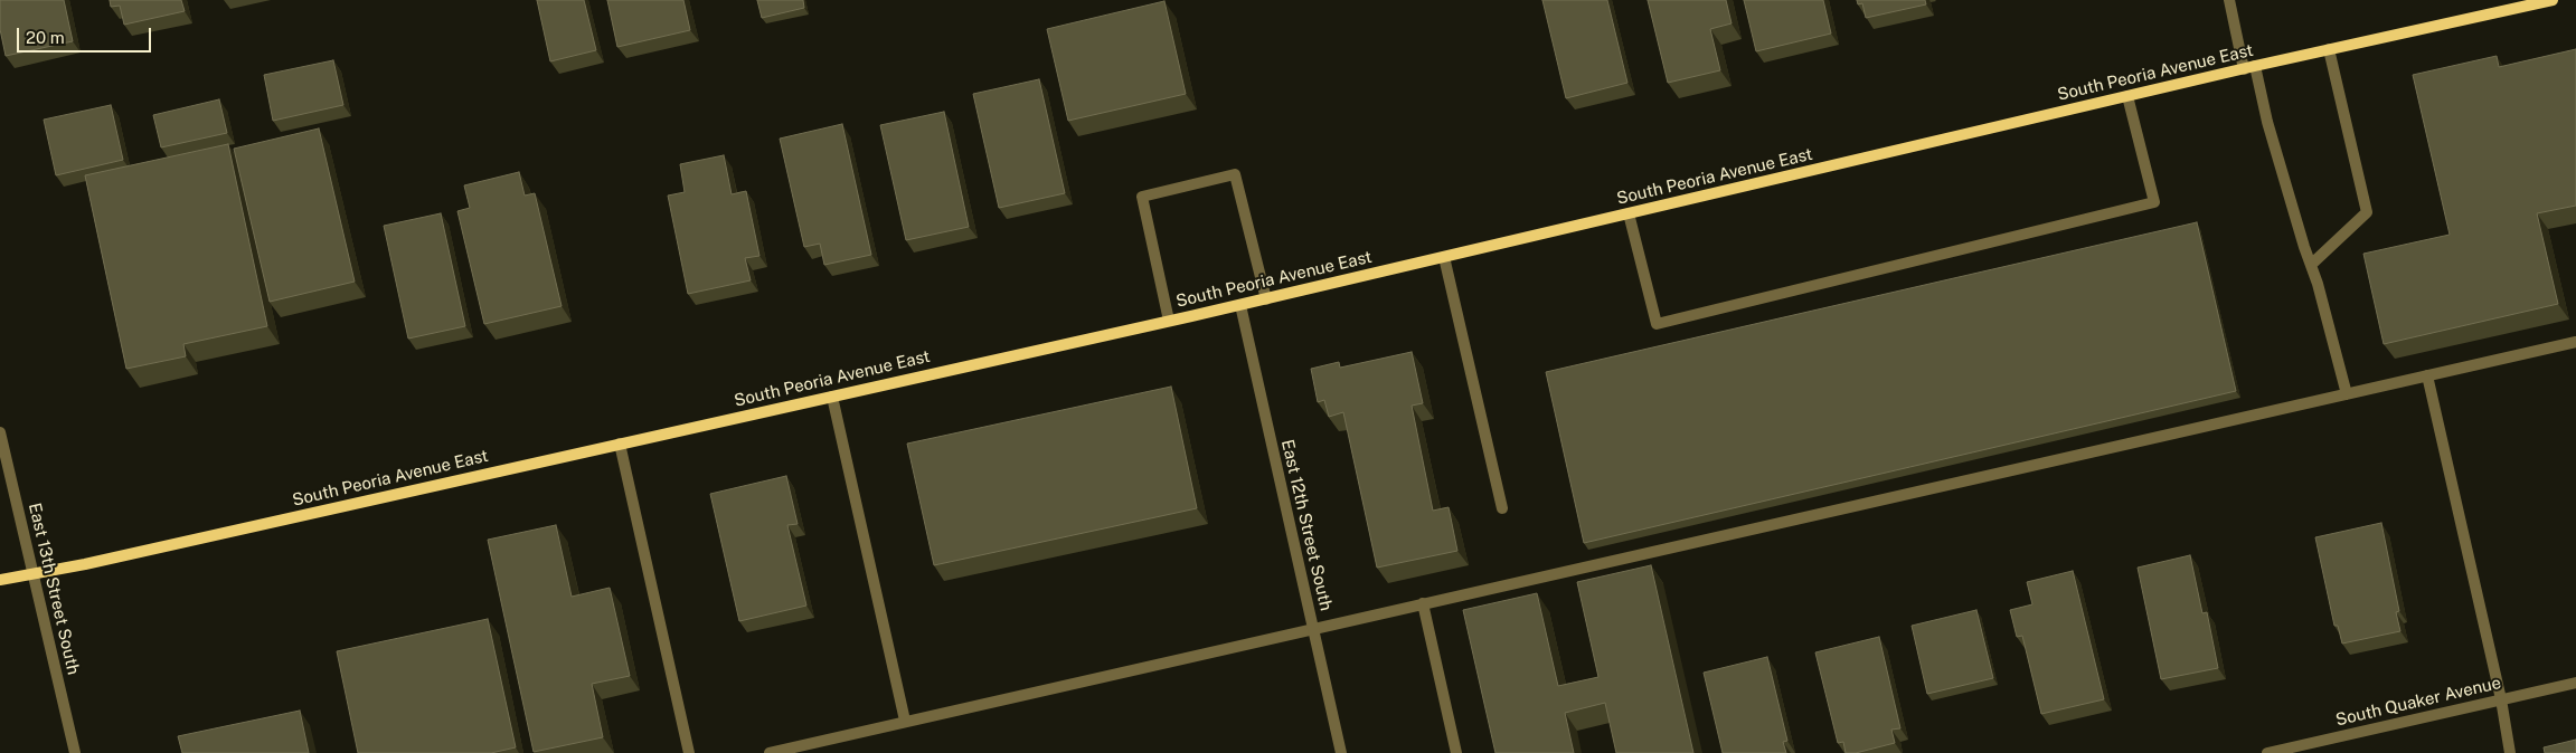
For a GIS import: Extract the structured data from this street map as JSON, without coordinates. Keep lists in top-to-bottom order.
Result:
{
  "streets": {
    "main road": ["South Peoria Avenue East"],
    "street": ["East 12th Street South", "East 13th Street South", "South Quaker Avenue"]
  },
  "crossings": [
    ["South Peoria Avenue East", "East 12th Street South"],
    ["South Peoria Avenue East", "East 13th Street South"]
  ],
  "scale_bar": "20 m"
}
